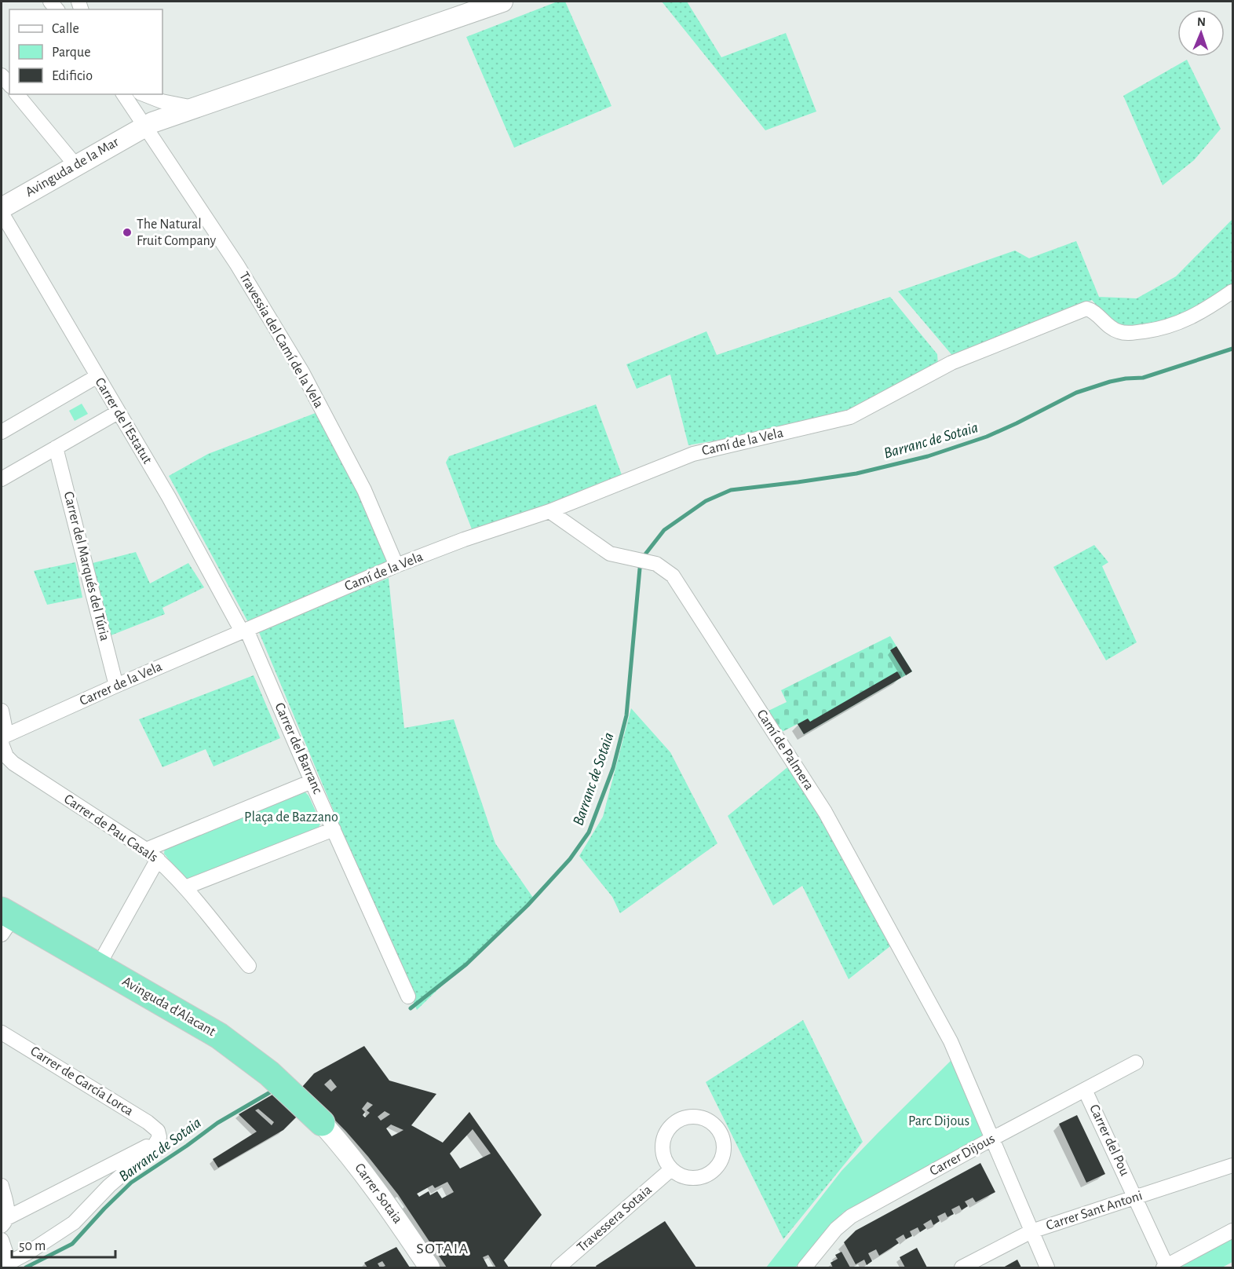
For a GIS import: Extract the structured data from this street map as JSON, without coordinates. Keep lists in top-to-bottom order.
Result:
{
  "streets": {
    "highway": ["Avinguda d'Alacant"],
    "main road": ["Avinguda de la Mar", "Carrer Sotaia"],
    "street": [
      "Travessia del Camí de la Vela",
      "Carrer de l'Estatut",
      "Camí de la Vela",
      "Carrer del Marqués del Túria",
      "Carrer de la Vela",
      "Carrer del Barranc",
      "Camí de Palmera",
      "Carrer de Pau Casals",
      "Carrer de García Lorca",
      "Carrer del Pou",
      "Carrer Dijous",
      "Carrer Sant Antoni",
      "Travessera Sotaia"
    ]
  },
  "crossings": [
    ["Avinguda de la Mar", "Travessia del Camí de la Vela"],
    ["Travessia del Camí de la Vela", "Camí de la Vela"],
    ["Carrer de l'Estatut", "Camí de la Vela"],
    ["Carrer de l'Estatut", "Carrer de la Vela"],
    ["Carrer de l'Estatut", "Carrer del Barranc"],
    ["Camí de la Vela", "Carrer de la Vela"],
    ["Camí de la Vela", "Carrer del Barranc"],
    ["Camí de la Vela", "Camí de Palmera"],
    ["Carrer del Marqués del Túria", "Carrer de la Vela"],
    ["Carrer de la Vela", "Carrer del Barranc"],
    ["Carrer de la Vela", "Carrer de Pau Casals"],
    ["Camí de Palmera", "Carrer Dijous"],
    ["Camí de Palmera", "Carrer Sant Antoni"],
    ["Avinguda d'Alacant", "Carrer Sotaia"],
    ["Carrer del Pou", "Carrer Dijous"],
    ["Carrer del Pou", "Carrer Sant Antoni"]
  ],
  "districts": ["SOTAIA"],
  "water": ["Barranc de Sotaia"],
  "parks": ["Plaça de Bazzano", "Parc Dijous"],
  "places": ["The Natural Fruit Company"],
  "legend": ["Calle", "Parque", "Edificio"],
  "scale_bar": "50 m",
  "north": "top"
}
